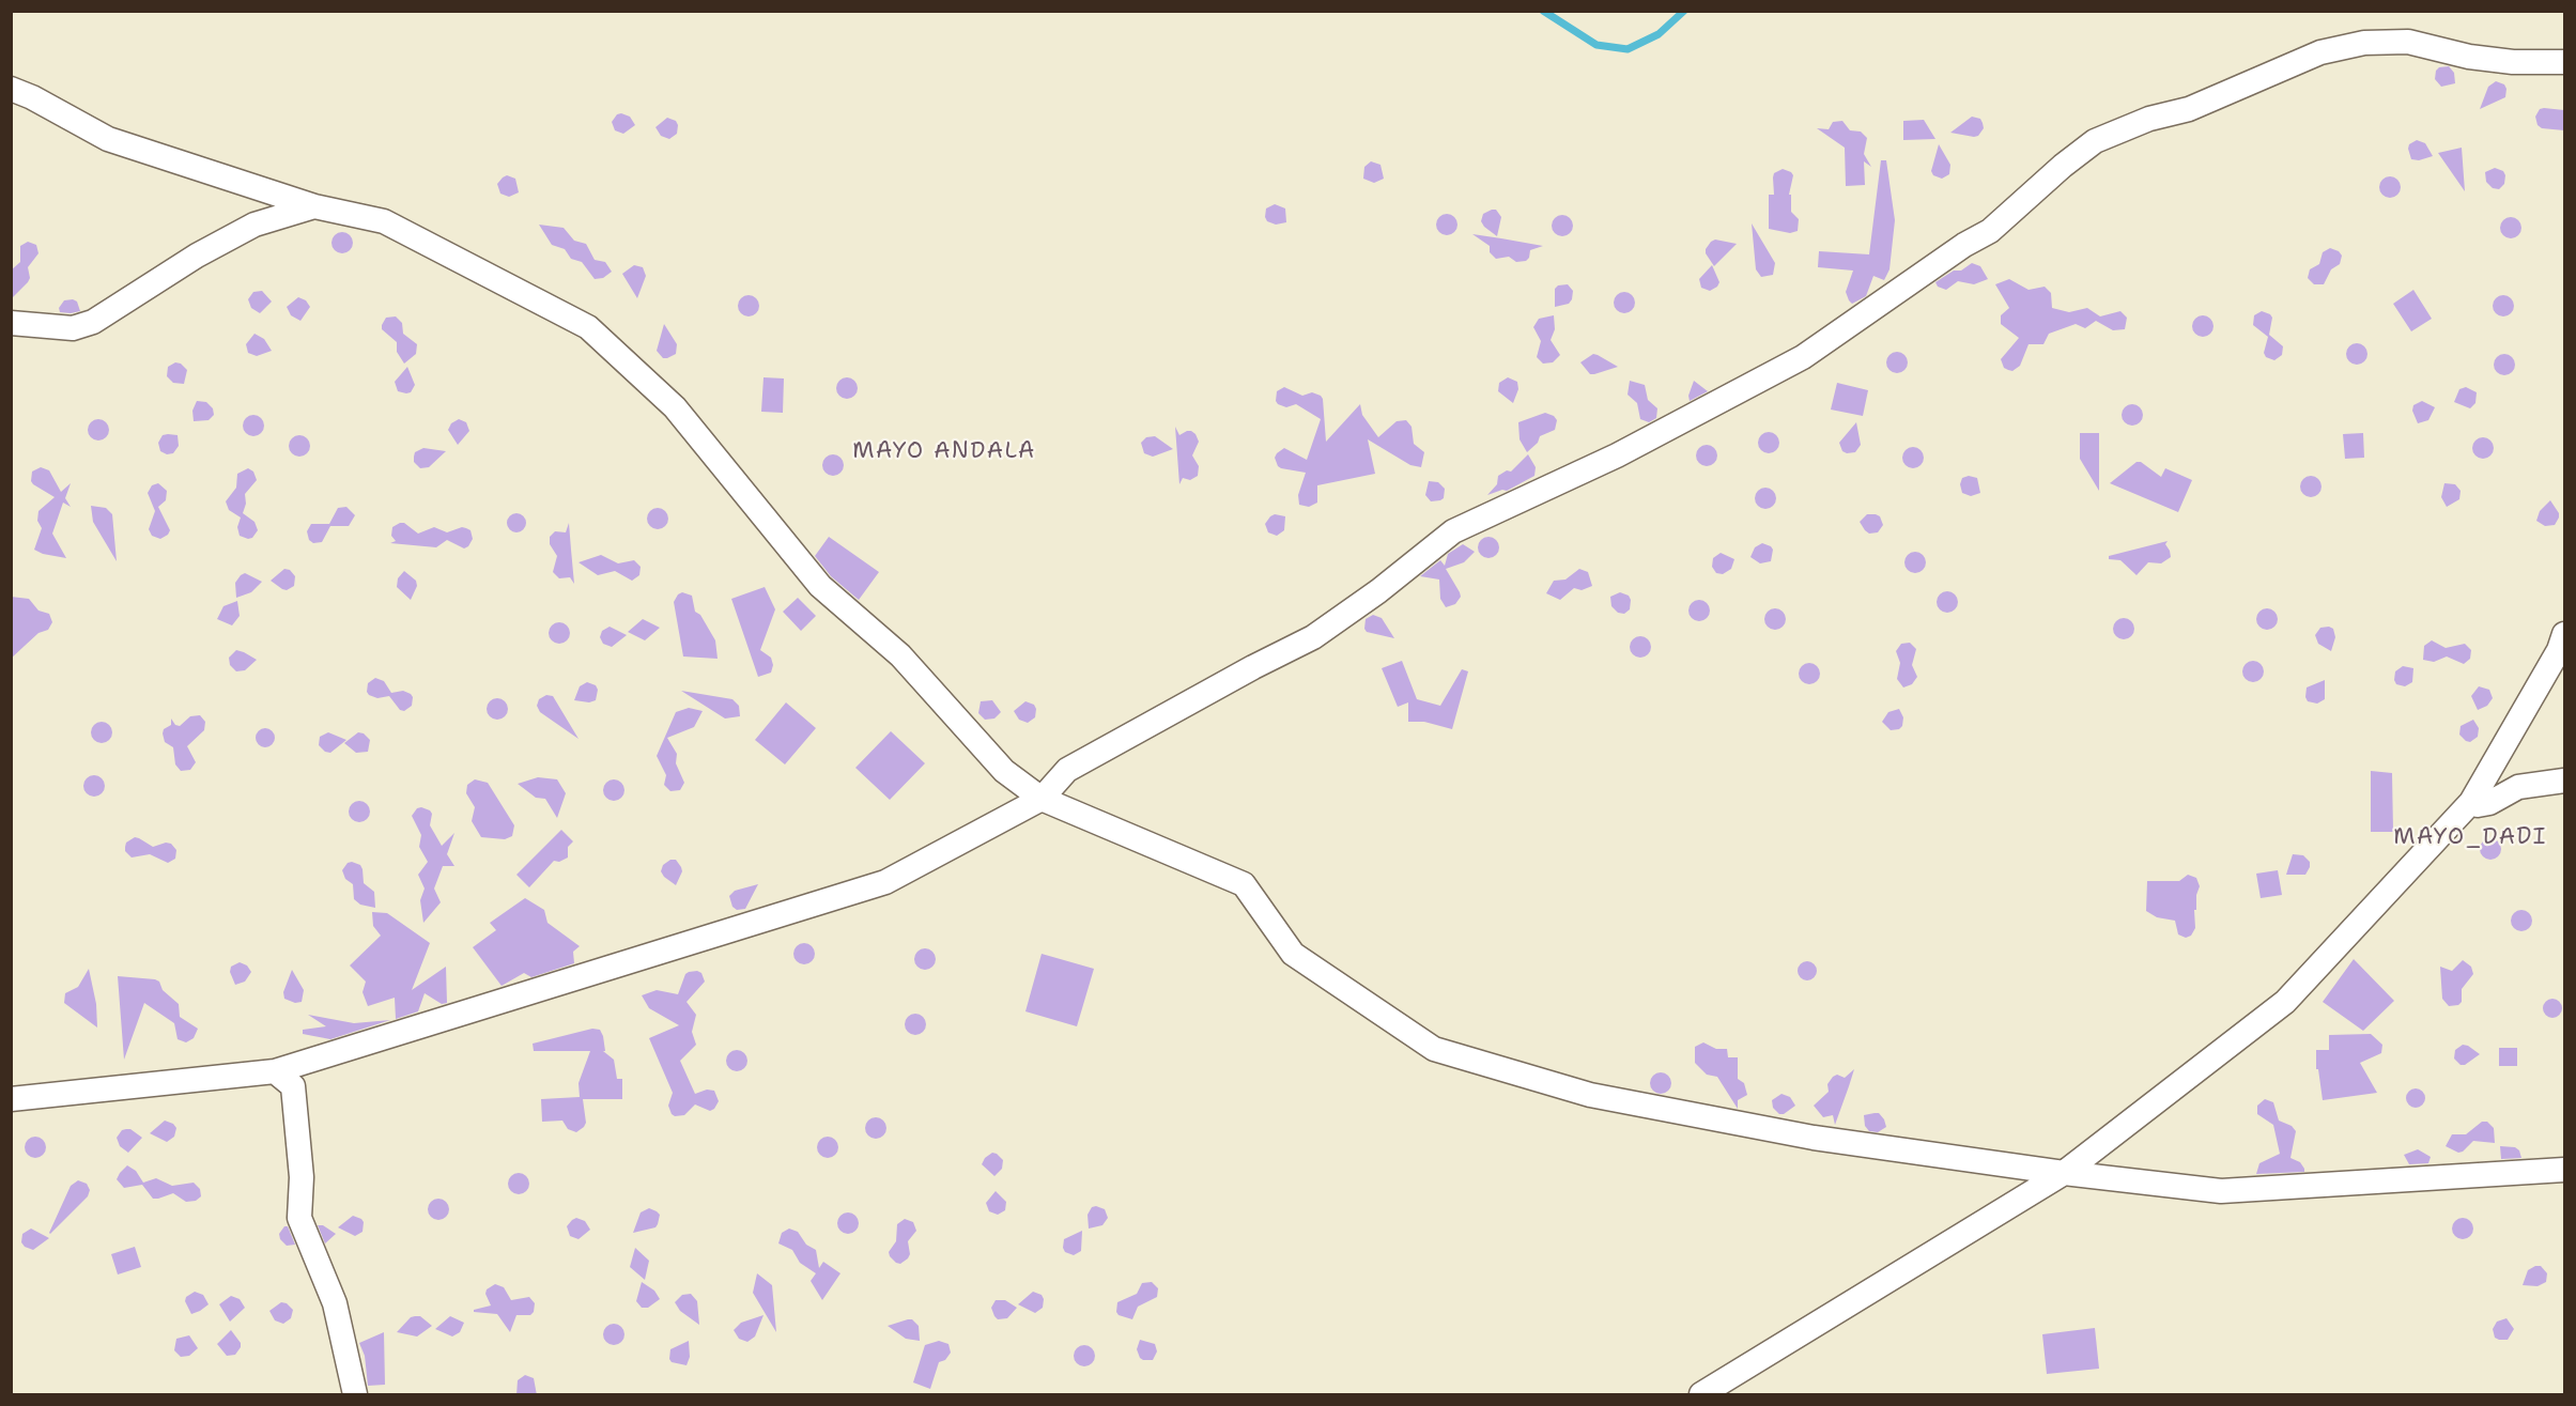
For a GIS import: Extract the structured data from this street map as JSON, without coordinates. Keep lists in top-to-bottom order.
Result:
{
  "districts": ["MAYO ANDALA", "MAYO_DADI"]
}
